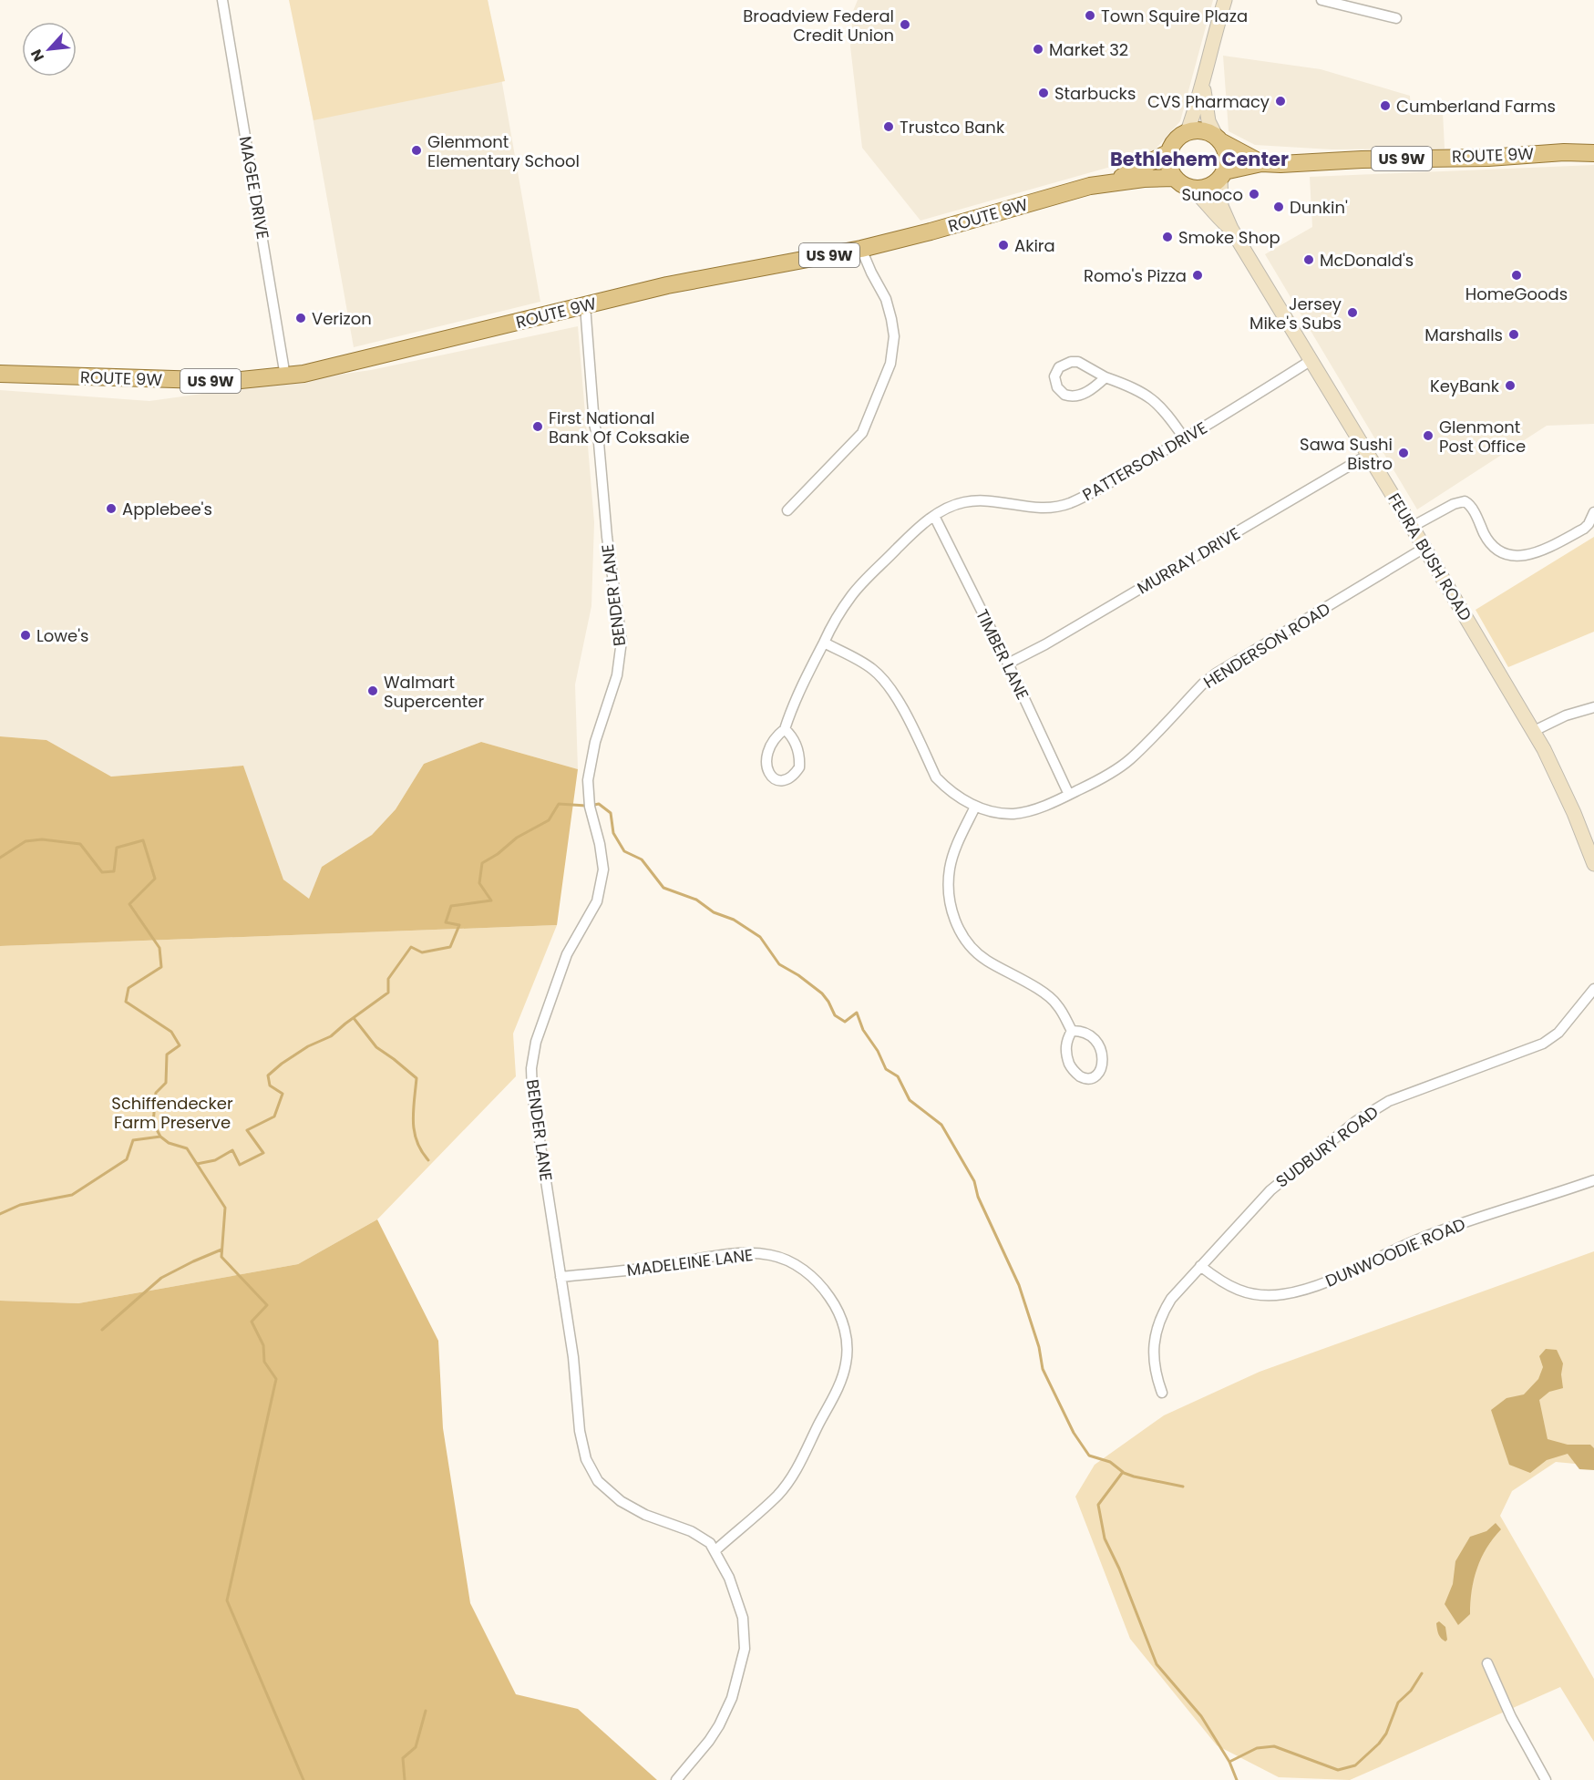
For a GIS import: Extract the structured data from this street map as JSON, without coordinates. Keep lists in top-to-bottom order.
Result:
{
  "streets": {
    "main road": ["ROUTE 9W", "US 9W", "FEURA BUSH ROAD"],
    "street": [
      "MAGEE DRIVE",
      "PATTERSON DRIVE",
      "MURRAY DRIVE",
      "BENDER LANE",
      "HENDERSON ROAD",
      "TIMBER LANE",
      "SUDBURY ROAD",
      "DUNWOODIE ROAD",
      "MADELEINE LANE"
    ]
  },
  "crossings": [
    ["ROUTE 9W", "MAGEE DRIVE"],
    ["ROUTE 9W", "FEURA BUSH ROAD"],
    ["ROUTE 9W", "BENDER LANE"],
    ["PATTERSON DRIVE", "FEURA BUSH ROAD"],
    ["PATTERSON DRIVE", "HENDERSON ROAD"],
    ["PATTERSON DRIVE", "TIMBER LANE"],
    ["FEURA BUSH ROAD", "MURRAY DRIVE"],
    ["FEURA BUSH ROAD", "HENDERSON ROAD"],
    ["MURRAY DRIVE", "TIMBER LANE"],
    ["BENDER LANE", "MADELEINE LANE"],
    ["HENDERSON ROAD", "TIMBER LANE"],
    ["SUDBURY ROAD", "DUNWOODIE ROAD"]
  ],
  "districts": ["Bethlehem Center"],
  "parks": ["Schiffendecker Farm Preserve"],
  "places": [
    "Town Squire Plaza",
    "Broadview Federal Credit Union",
    "Market 32",
    "Starbucks",
    "CVS Pharmacy",
    "Cumberland Farms",
    "Trustco Bank",
    "Glenmont Elementary School",
    "Sunoco",
    "Dunkin'",
    "Smoke Shop",
    "Akira",
    "McDonald's",
    "Romo's Pizza",
    "HomeGoods",
    "Jersey Mike's Subs",
    "Verizon",
    "Marshalls",
    "KeyBank",
    "First National Bank Of Coksakie",
    "Glenmont Post Office",
    "Sawa Sushi Bistro",
    "Applebee's",
    "Lowe's",
    "Walmart Supercenter"
  ],
  "north": "bottom left"
}
